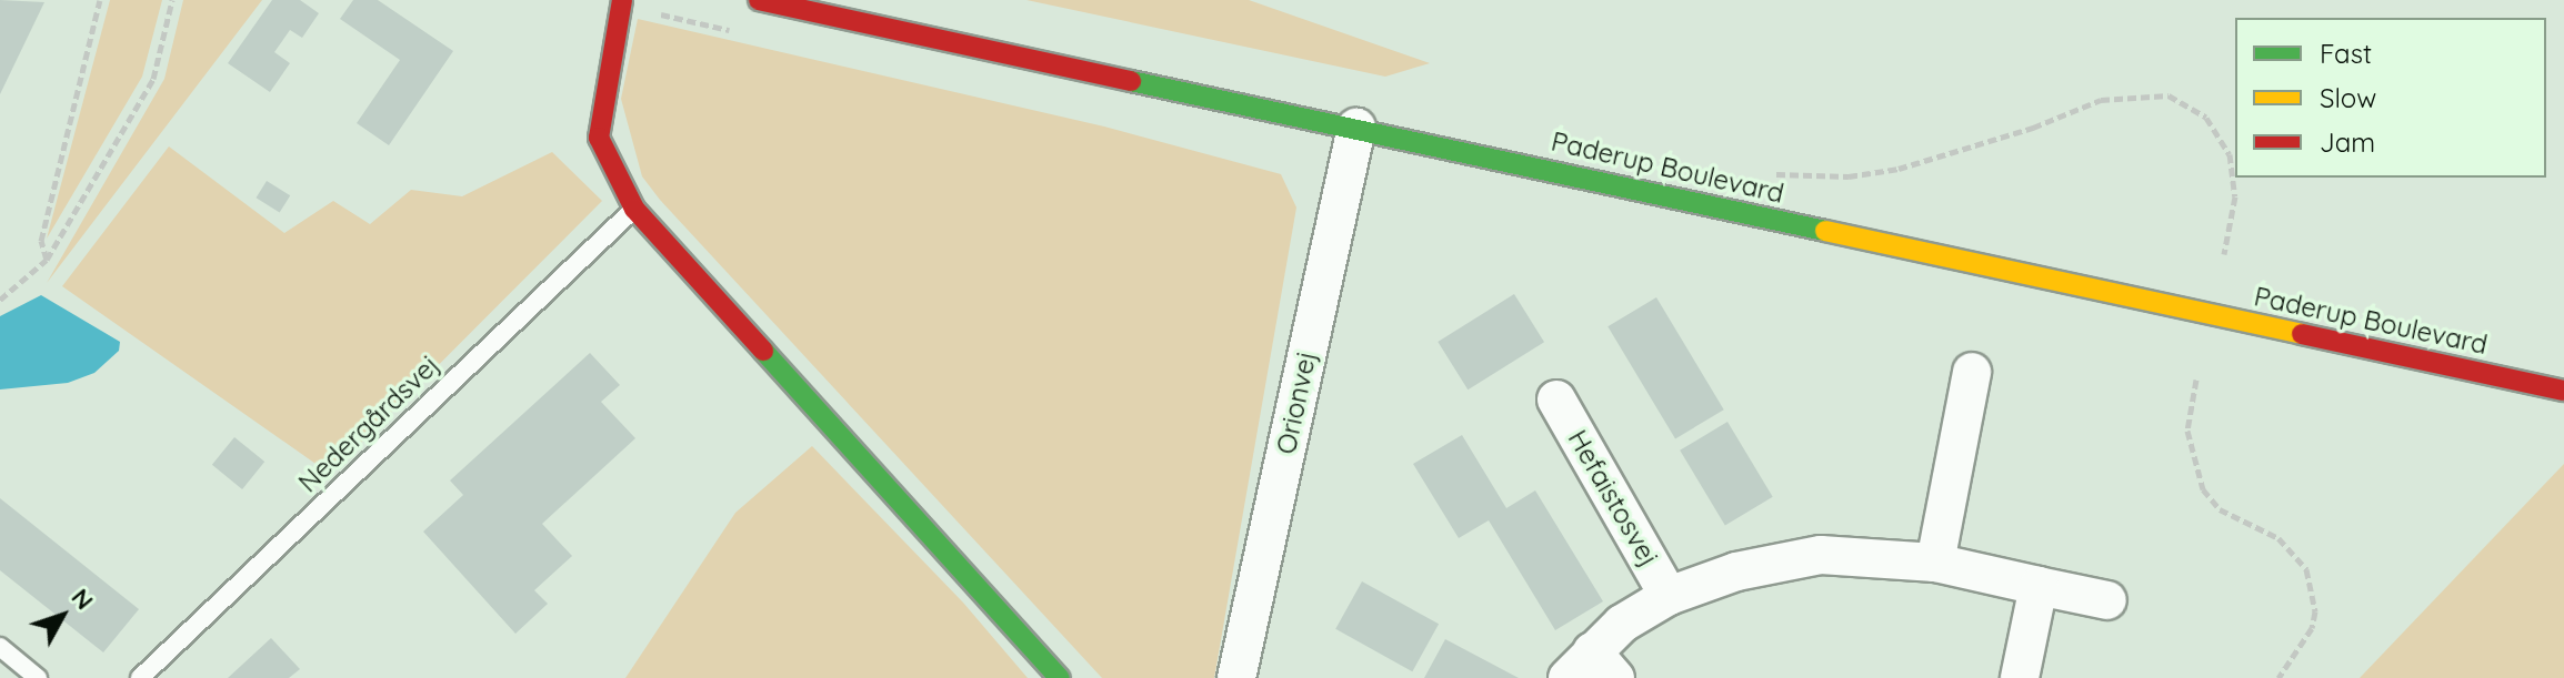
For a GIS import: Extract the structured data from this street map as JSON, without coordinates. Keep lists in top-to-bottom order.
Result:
{
  "streets": {
    "street": ["Paderup Boulevard", "Orionvej", "Hefaistosvej"],
    "lane": ["Nedergårdsvej"]
  },
  "crossings": [
    ["Paderup Boulevard", "Orionvej"]
  ],
  "legend": ["Fast", "Slow", "Jam"],
  "north": "top right"
}
